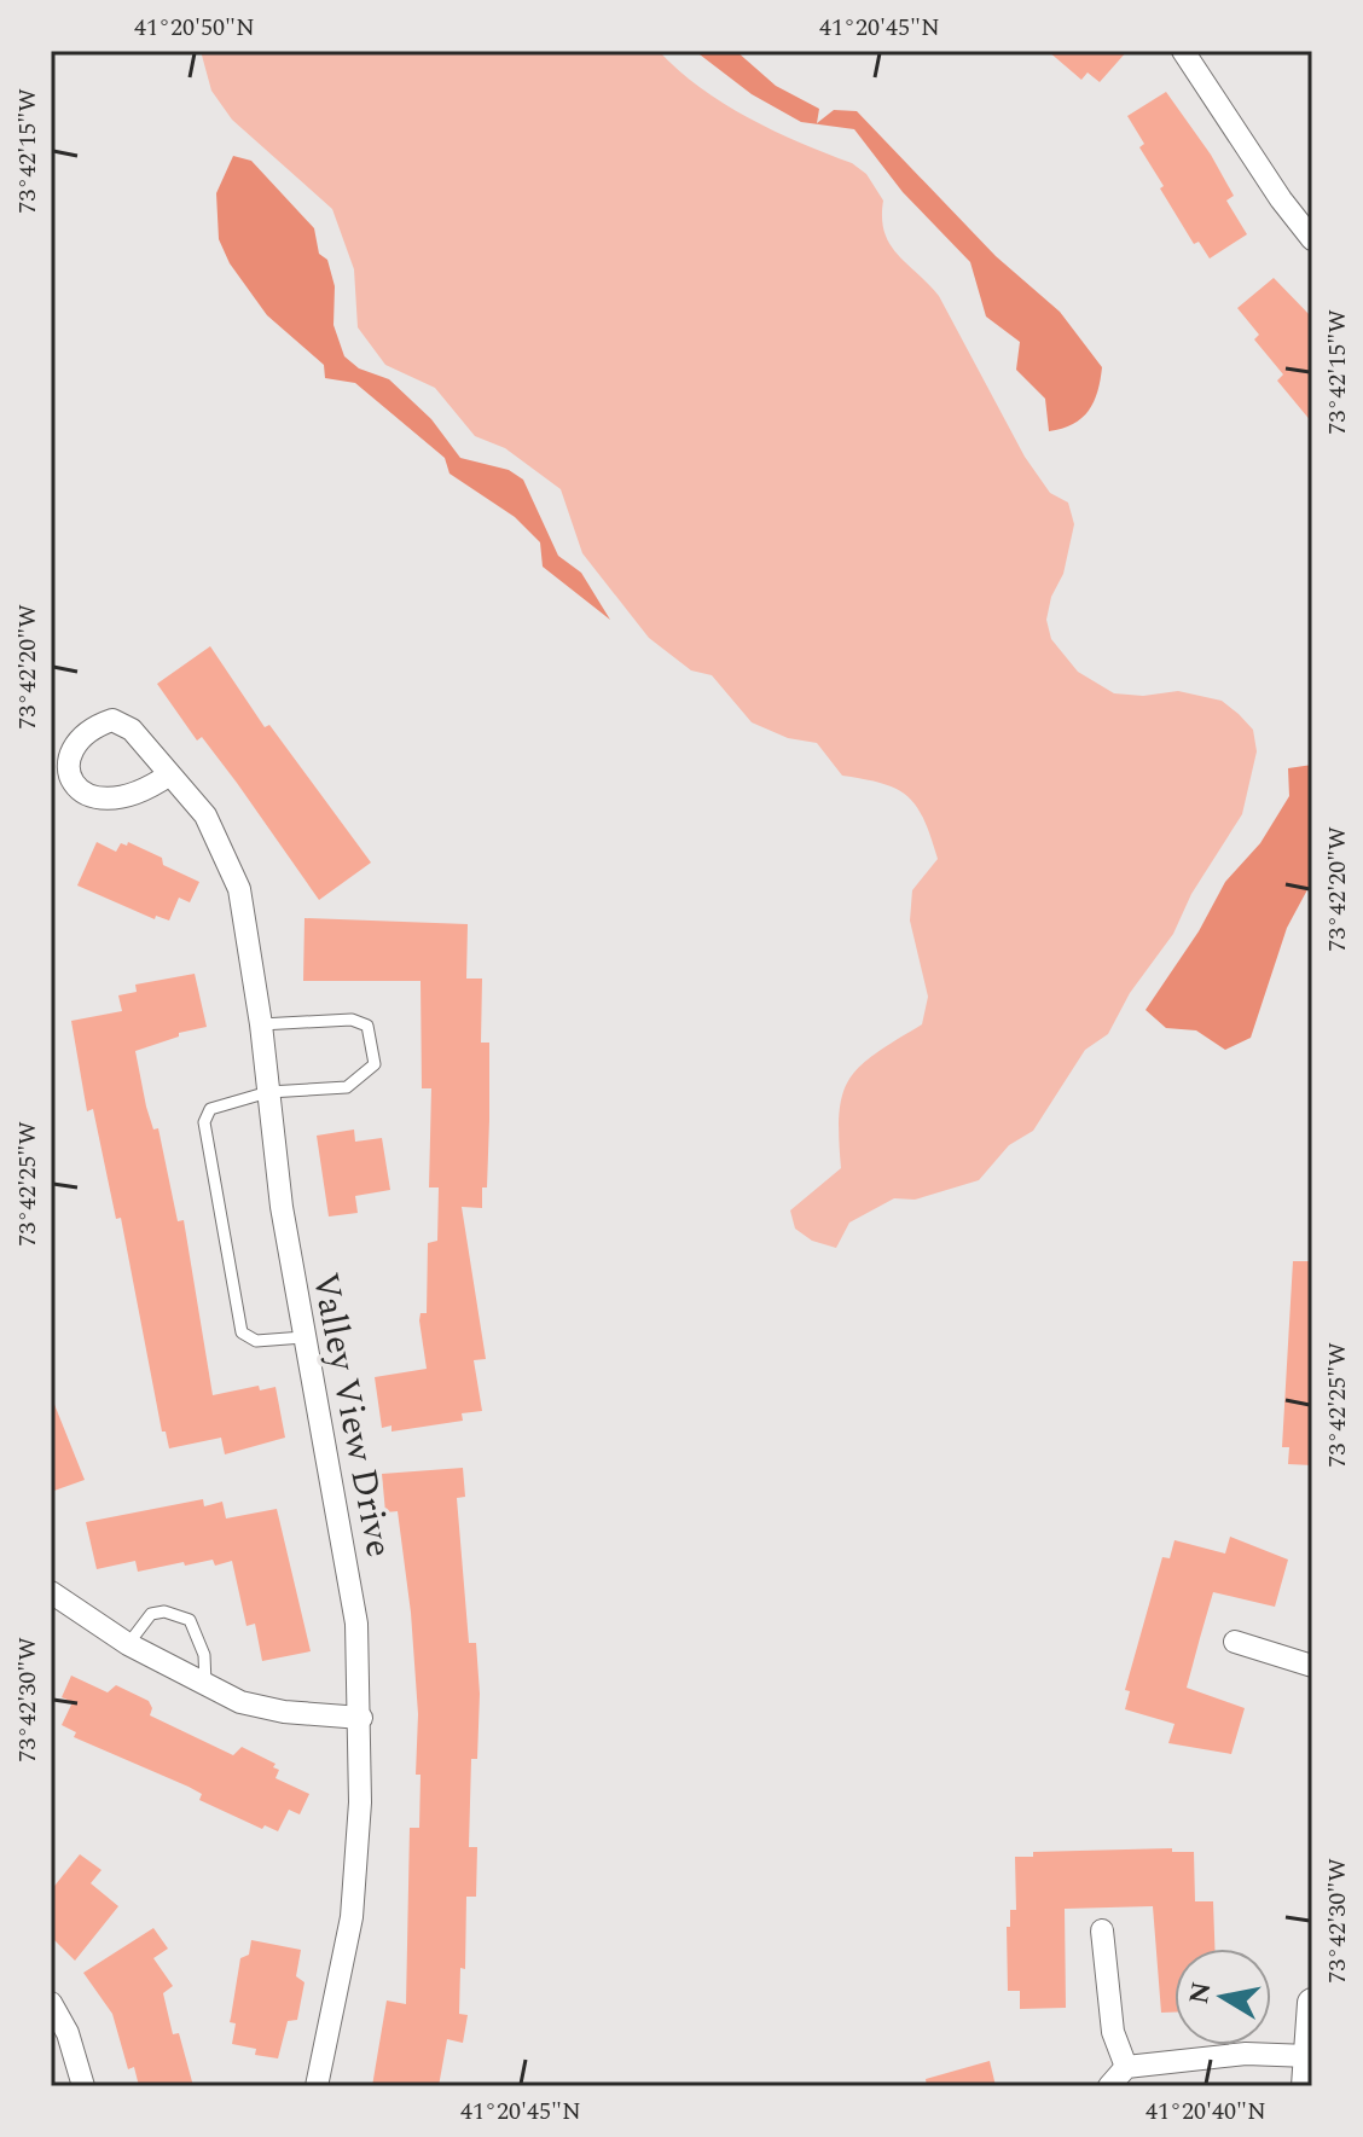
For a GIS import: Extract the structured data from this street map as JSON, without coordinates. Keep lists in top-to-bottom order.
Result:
{
  "streets": {
    "street": ["Valley View Drive"]
  },
  "north": "left",
  "coordinates": [
    "41°20'50\"N",
    "41°20'45\"N",
    "73°42'15\"W",
    "73°42'20\"W",
    "73°42'25\"W",
    "73°42'30\"W",
    "41°20'40\"N"
  ]
}
